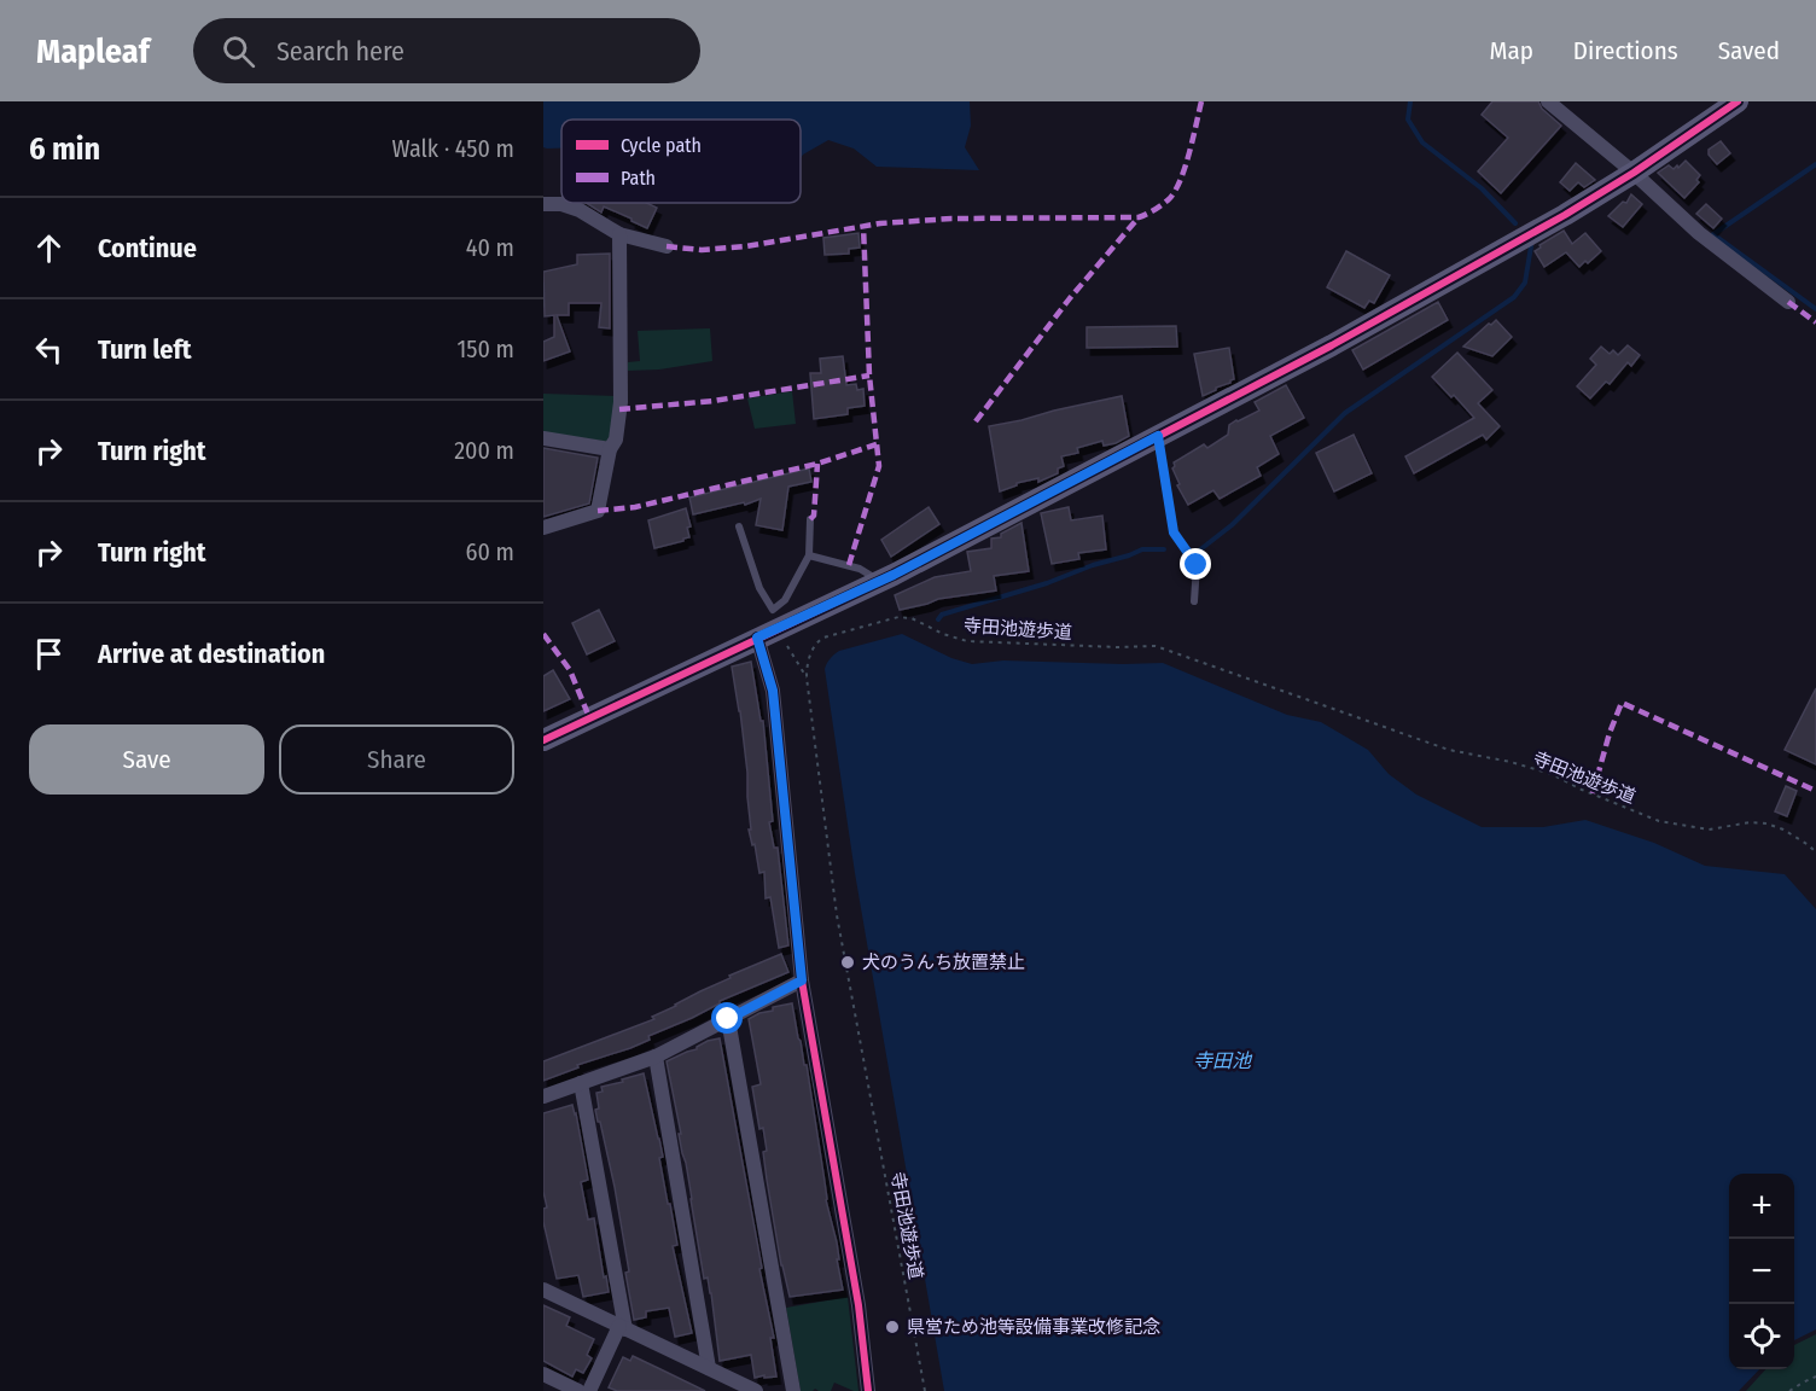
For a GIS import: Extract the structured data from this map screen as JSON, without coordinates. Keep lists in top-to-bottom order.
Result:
{
  "streets": {
    "path": ["寺田池遊歩道"]
  },
  "water": ["寺田池"],
  "places": ["犬のうんち放置禁止", "県営ため池等設備事業改修記念"],
  "legend": ["Cycle path", "Path"],
  "page": {
    "header": "Mapleaf",
    "search": "Search here",
    "nav": ["Map", "Directions", "Saved"],
    "heading": ["6 min", "Walk · 450 m"],
    "list": [
      ["Continue", "40 m"],
      ["Turn left", "150 m"],
      ["Turn right", "200 m"],
      ["Turn right", "60 m"],
      "Arrive at destination"
    ],
    "buttons": ["Save", "Share"],
    "map_buttons": ["+", "−"]
  }
}
